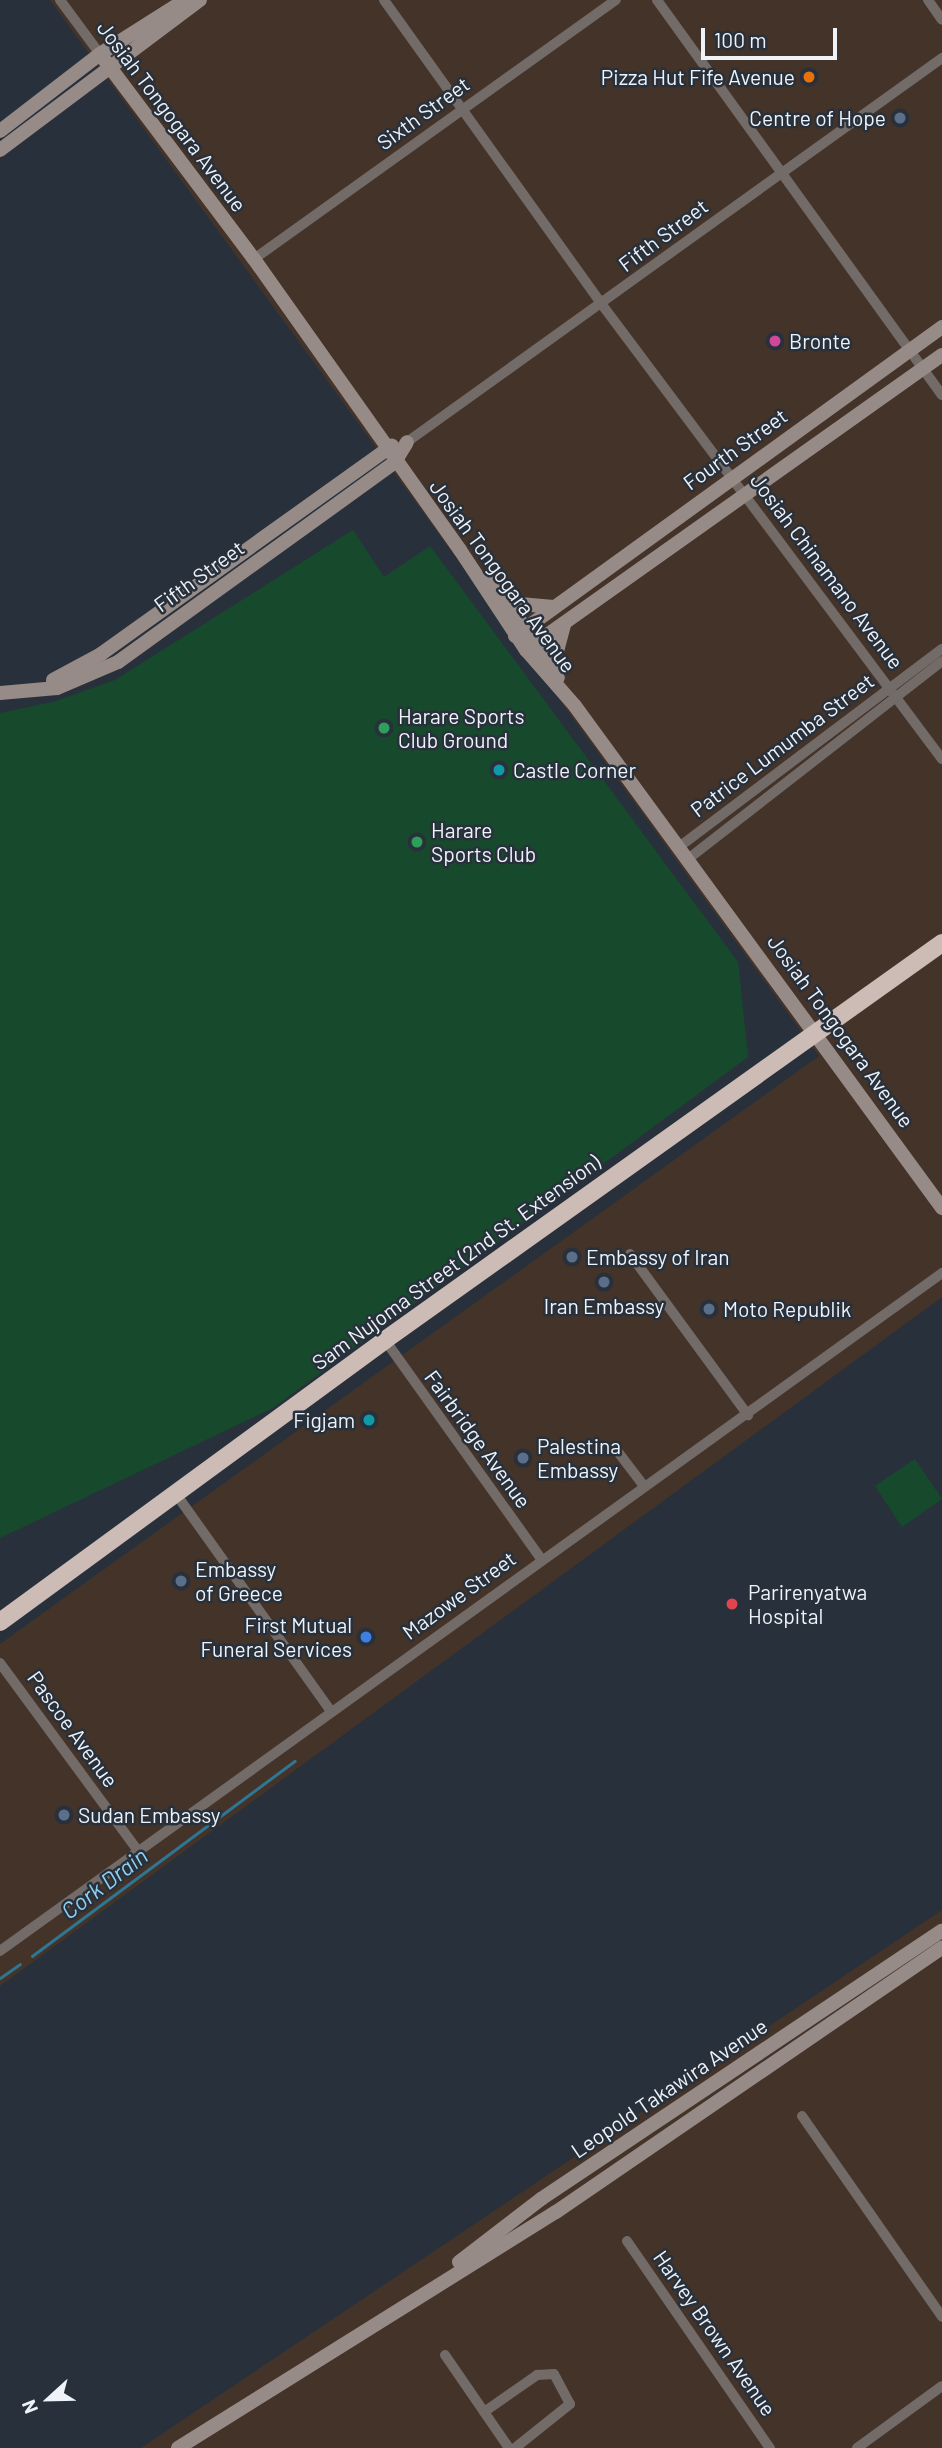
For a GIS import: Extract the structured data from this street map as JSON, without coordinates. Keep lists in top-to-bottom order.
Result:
{
  "streets": {
    "highway": ["Sam Nujoma Street (2nd St. Extension)"],
    "main road": [
      "Josiah Tongogara Avenue",
      "Fifth Street",
      "Fourth Street",
      "Leopold Takawira Avenue"
    ],
    "street": [
      "Sixth Street",
      "Josiah Chinamano Avenue",
      "Patrice Lumumba Street",
      "Fairbridge Avenue",
      "Mazowe Street",
      "Pascoe Avenue",
      "Harvey Brown Avenue"
    ]
  },
  "crossings": [
    ["Sixth Street", "Josiah Tongogara Avenue"],
    ["Sixth Street", "Josiah Chinamano Avenue"],
    ["Josiah Tongogara Avenue", "Fifth Street"],
    ["Josiah Tongogara Avenue", "Fourth Street"],
    ["Josiah Tongogara Avenue", "Patrice Lumumba Street"],
    ["Josiah Tongogara Avenue", "Sam Nujoma Street (2nd St. Extension)"],
    ["Fifth Street", "Josiah Chinamano Avenue"],
    ["Fourth Street", "Josiah Chinamano Avenue"],
    ["Josiah Chinamano Avenue", "Patrice Lumumba Street"],
    ["Sam Nujoma Street (2nd St. Extension)", "Fairbridge Avenue"],
    ["Fairbridge Avenue", "Mazowe Street"],
    ["Mazowe Street", "Pascoe Avenue"]
  ],
  "water": ["Cork Drain"],
  "places": [
    "Pizza Hut Fife Avenue",
    "Centre of Hope",
    "Bronte",
    "Harare Sports Club Ground",
    "Castle Corner",
    "Harare Sports Club",
    "Embassy of Iran",
    "Iran Embassy",
    "Moto Republik",
    "Figjam",
    "Palestina Embassy",
    "Embassy of Greece",
    "Parirenyatwa Hospital",
    "First Mutual Funeral Services",
    "Sudan Embassy"
  ],
  "scale_bar": "100 m",
  "north": "left"
}
